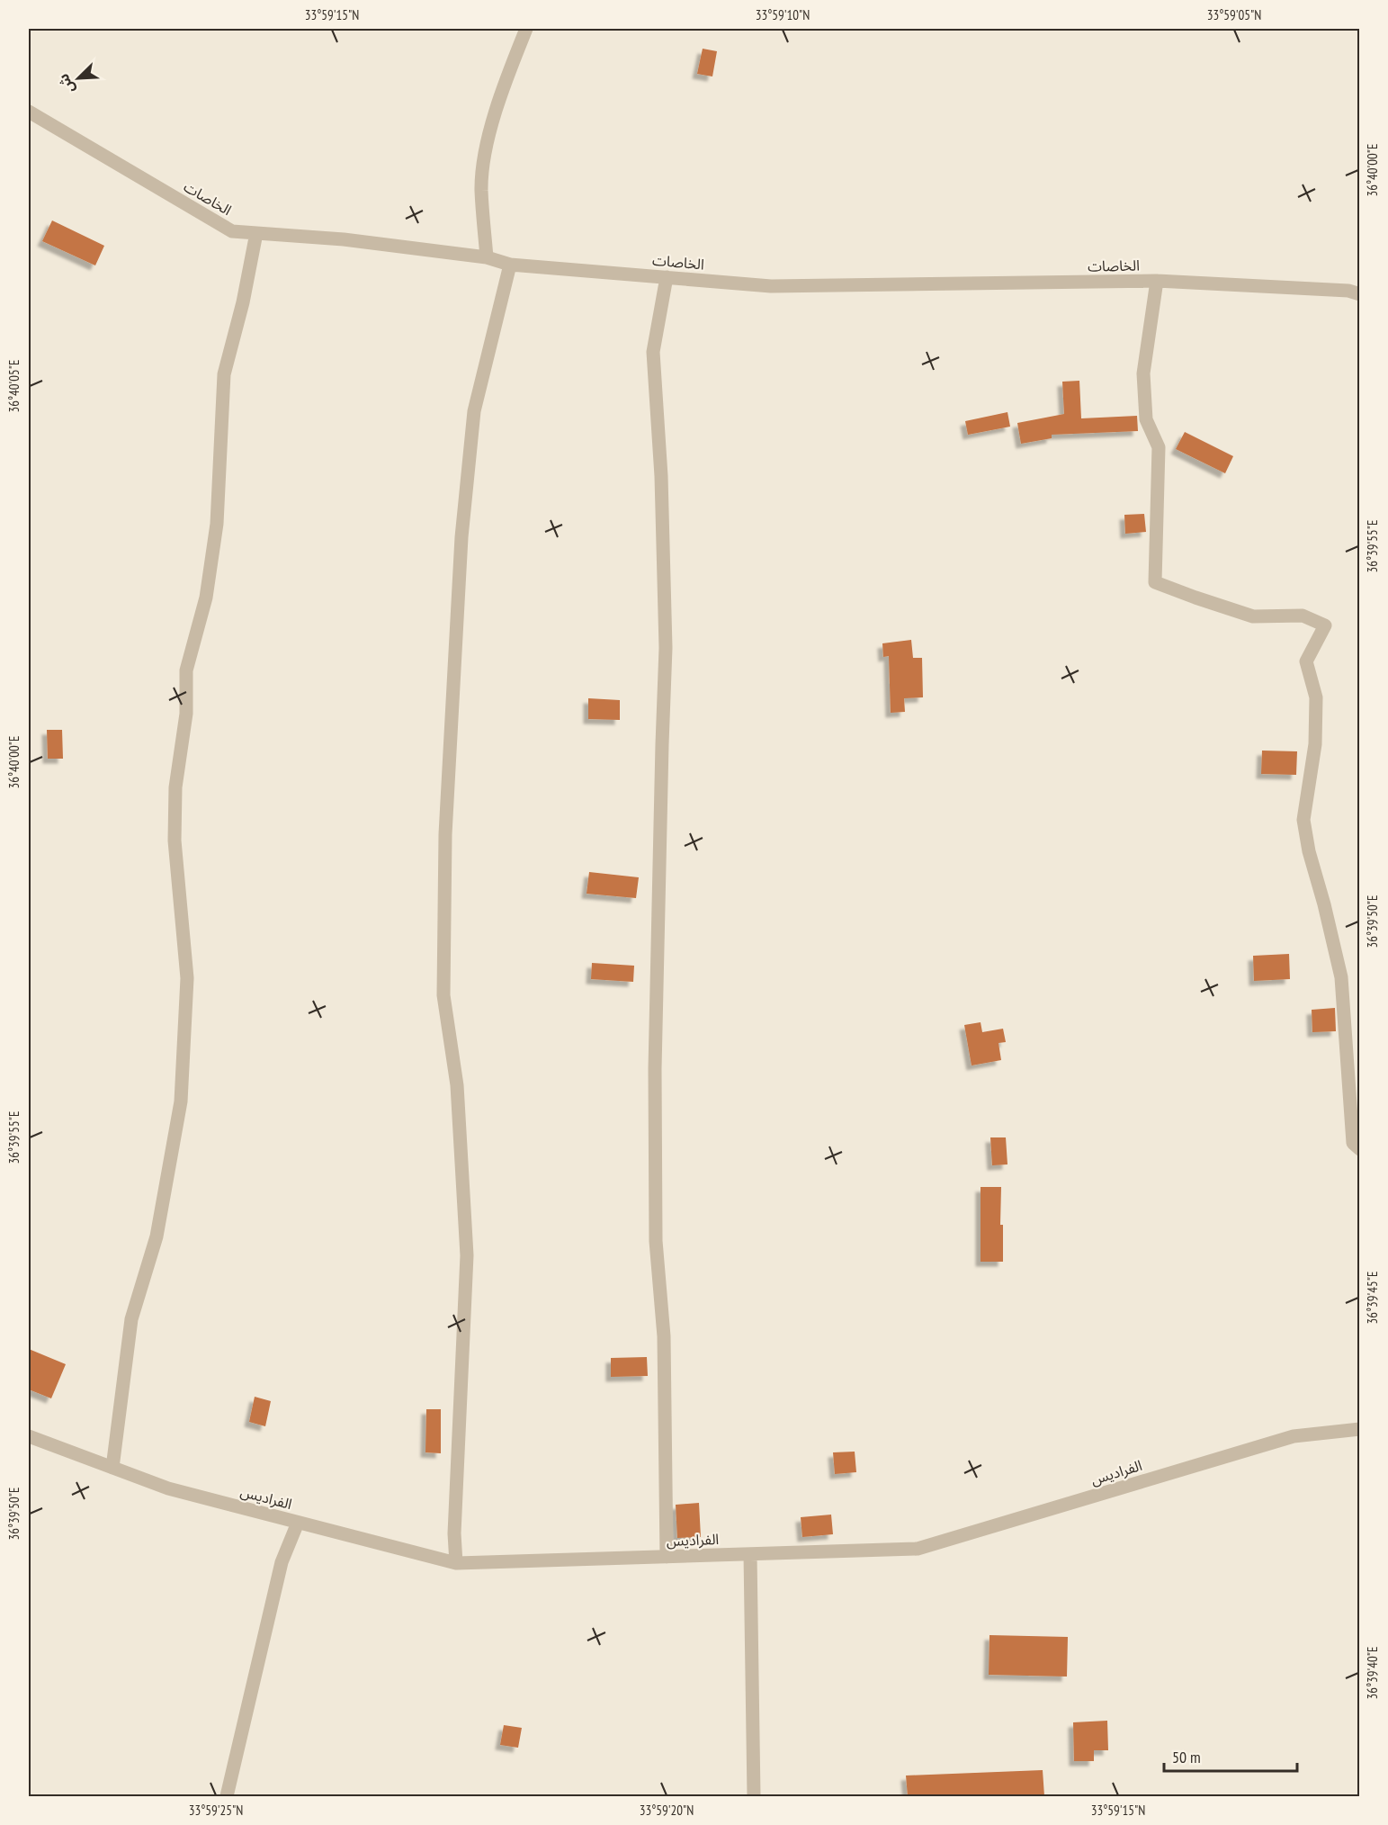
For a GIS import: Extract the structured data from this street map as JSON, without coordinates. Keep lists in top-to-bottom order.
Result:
{
  "streets": {
    "street": ["الخاصات", "الفراديس"]
  },
  "scale_bar": "50 m",
  "north": "bottom left",
  "coordinates": [
    "33°59'15\"N",
    "33°59'10\"N",
    "33°59'05\"N",
    "36°40'00\"E",
    "36°40'05\"E",
    "36°39'55\"E",
    "36°39'50\"E",
    "36°39'45\"E",
    "36°39'40\"E",
    "33°59'25\"N",
    "33°59'20\"N"
  ]
}
